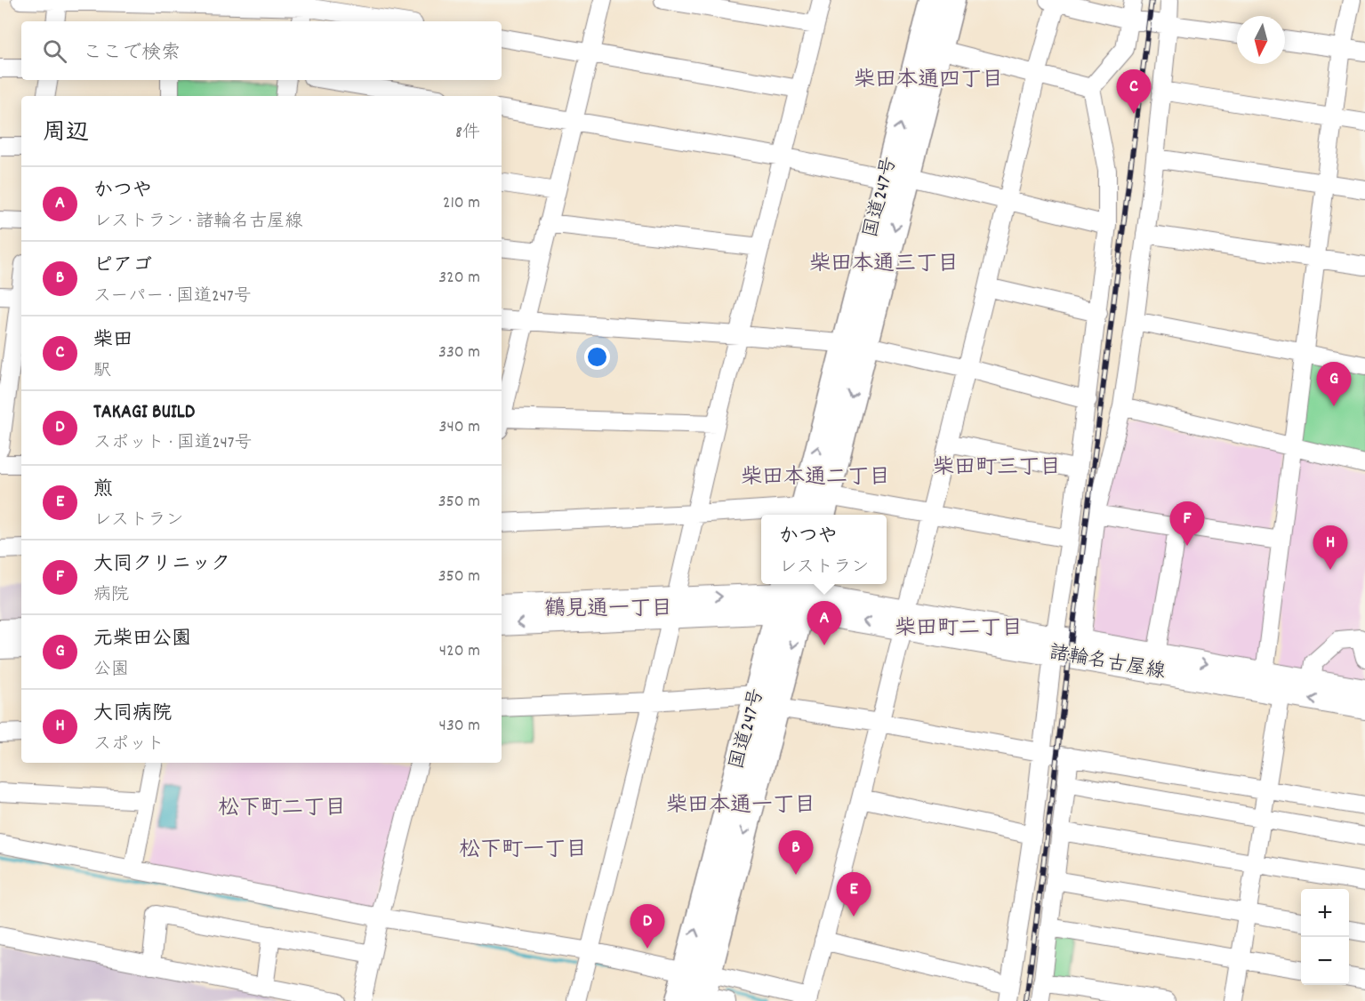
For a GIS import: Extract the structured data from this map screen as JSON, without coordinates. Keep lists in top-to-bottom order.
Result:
{
  "streets": {
    "highway": ["国道247号"],
    "main road": ["諸輪名古屋線"]
  },
  "crossings": [
    ["国道247号", "諸輪名古屋線"]
  ],
  "districts": [
    "柴田本通四丁目",
    "柴田本通三丁目",
    "柴田町三丁目",
    "柴田本通二丁目",
    "鶴見通一丁目",
    "柴田町二丁目",
    "柴田本通一丁目",
    "松下町二丁目",
    "松下町一丁目"
  ],
  "north": "bottom",
  "page": {
    "search": "ここで検索",
    "pins": [
      "C",
      "G",
      "F",
      "H",
      "A",
      "B",
      "E",
      "D"
    ],
    "heading": ["周辺", "8件"],
    "list": [
      {
        "mark": "A",
        "name": "かつや",
        "note": "レストラン · 諸輪名古屋線",
        "value": "210 m"
      },
      {
        "mark": "B",
        "name": "ピアゴ",
        "note": "スーパー · 国道247号",
        "value": "320 m"
      },
      {
        "mark": "C",
        "name": "柴田",
        "note": "駅",
        "value": "330 m"
      },
      {
        "mark": "D",
        "name": "TAKAGI BUILD",
        "note": "スポット · 国道247号",
        "value": "340 m"
      },
      {
        "mark": "E",
        "name": "煎",
        "note": "レストラン",
        "value": "350 m"
      },
      {
        "mark": "F",
        "name": "大同クリニック",
        "note": "病院",
        "value": "350 m"
      },
      {
        "mark": "G",
        "name": "元柴田公園",
        "note": "公園",
        "value": "420 m"
      },
      {
        "mark": "H",
        "name": "大同病院",
        "note": "スポット",
        "value": "430 m"
      }
    ],
    "popup": ["かつや", "レストラン"],
    "map_buttons": ["+", "−"]
  }
}
